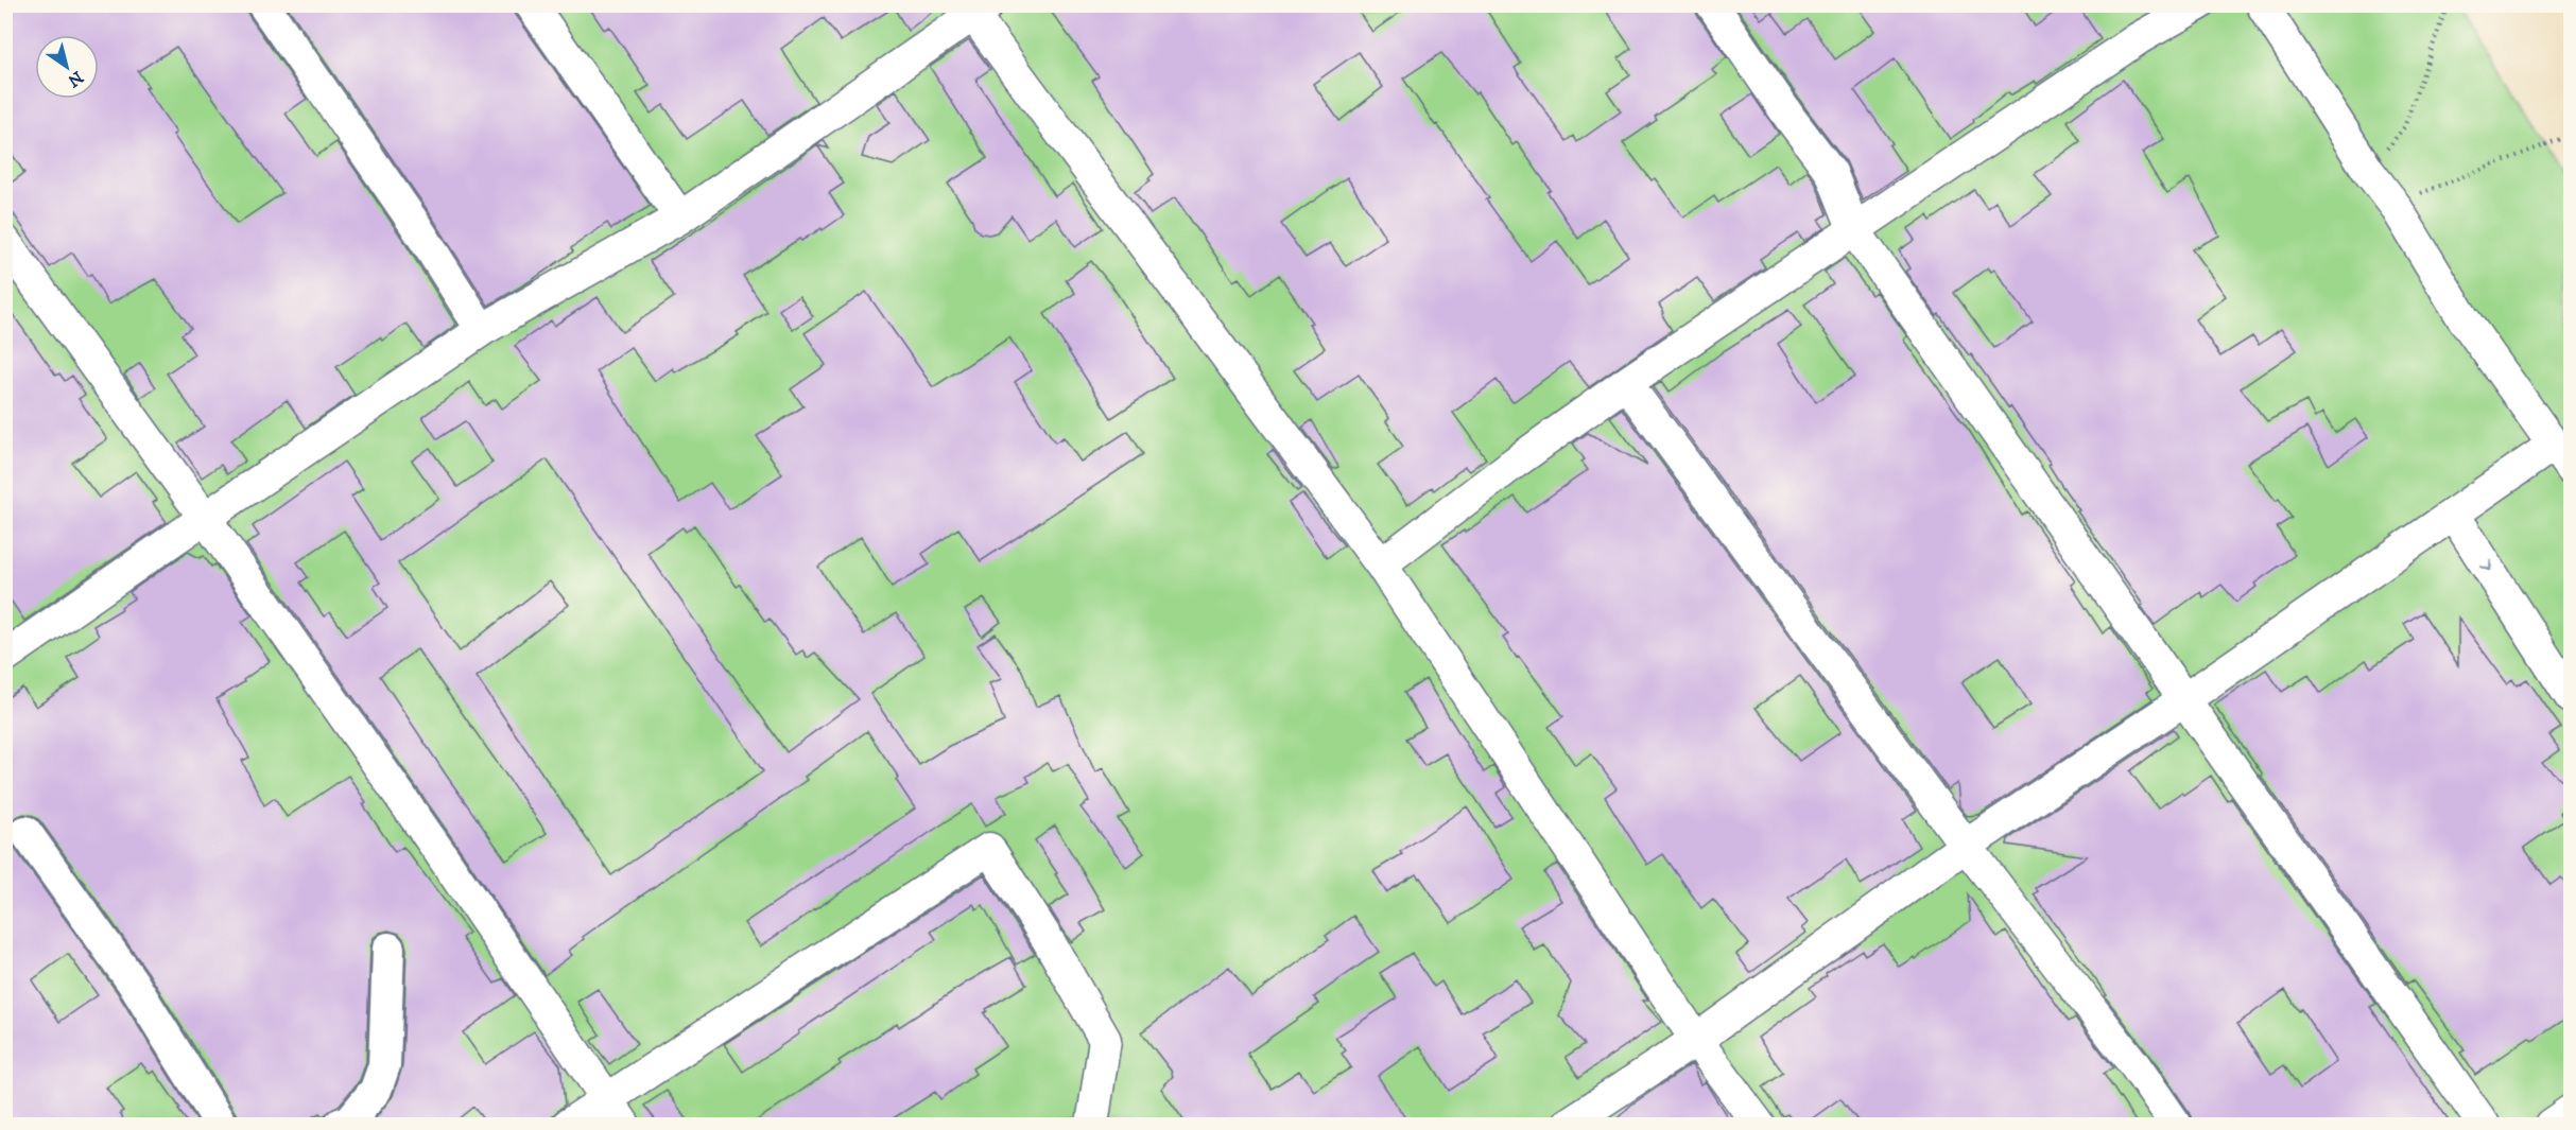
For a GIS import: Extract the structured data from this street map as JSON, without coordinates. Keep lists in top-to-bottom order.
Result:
{
  "north": "bottom right"
}
